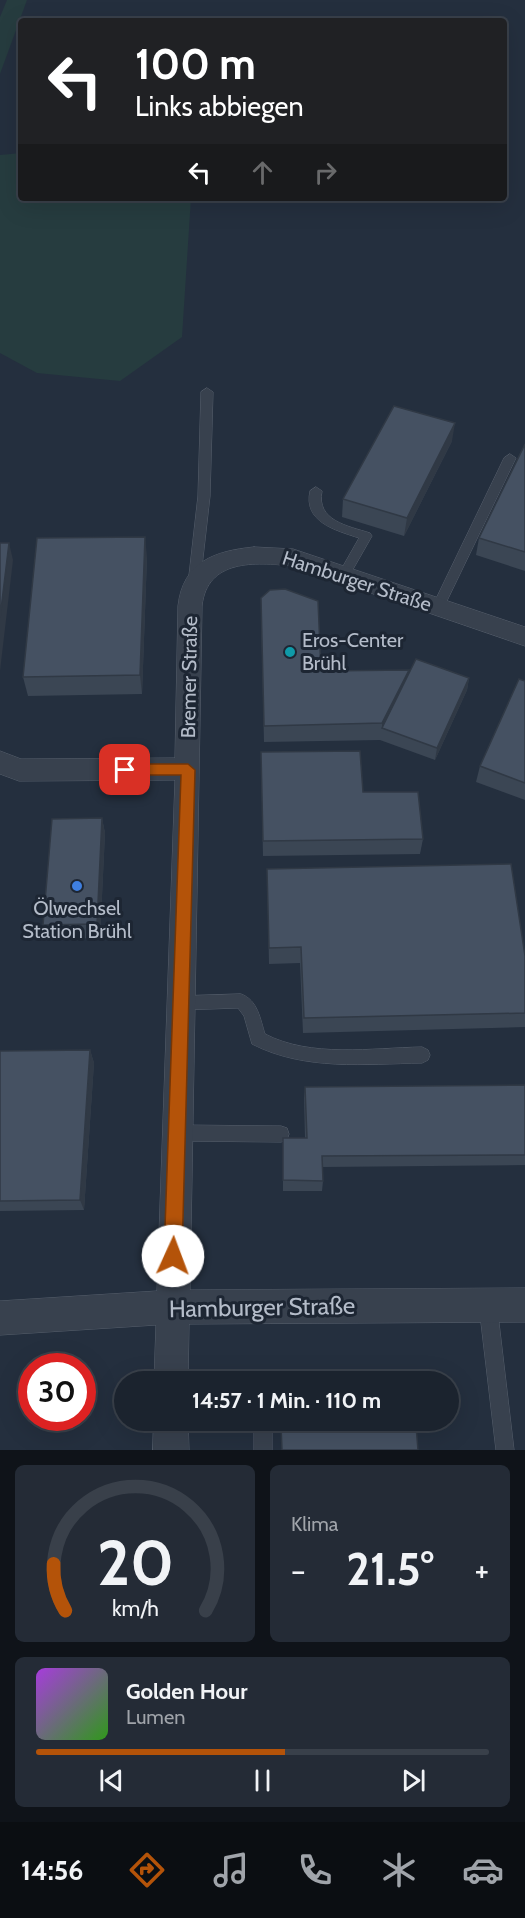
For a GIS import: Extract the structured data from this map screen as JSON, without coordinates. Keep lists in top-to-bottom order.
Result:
{
  "streets": {
    "street": ["Hamburger Straße", "Bremer Straße"]
  },
  "crossings": [
    ["Hamburger Straße", "Bremer Straße"]
  ],
  "places": ["Eros-Center Brühl", "Ölwechsel Station Brühl"],
  "page": {
    "turn": ["100 m", "Links abbiegen"],
    "limit": "30",
    "trip": "14:57 · 1 Min. · 110 m",
    "tile": "Klima",
    "heat": ["−", "21.5°", "+"],
    "song": ["Golden Hour", "Lumen"],
    "tabs": "14:56",
    "gauge": ["20", "km/h"]
  }
}
